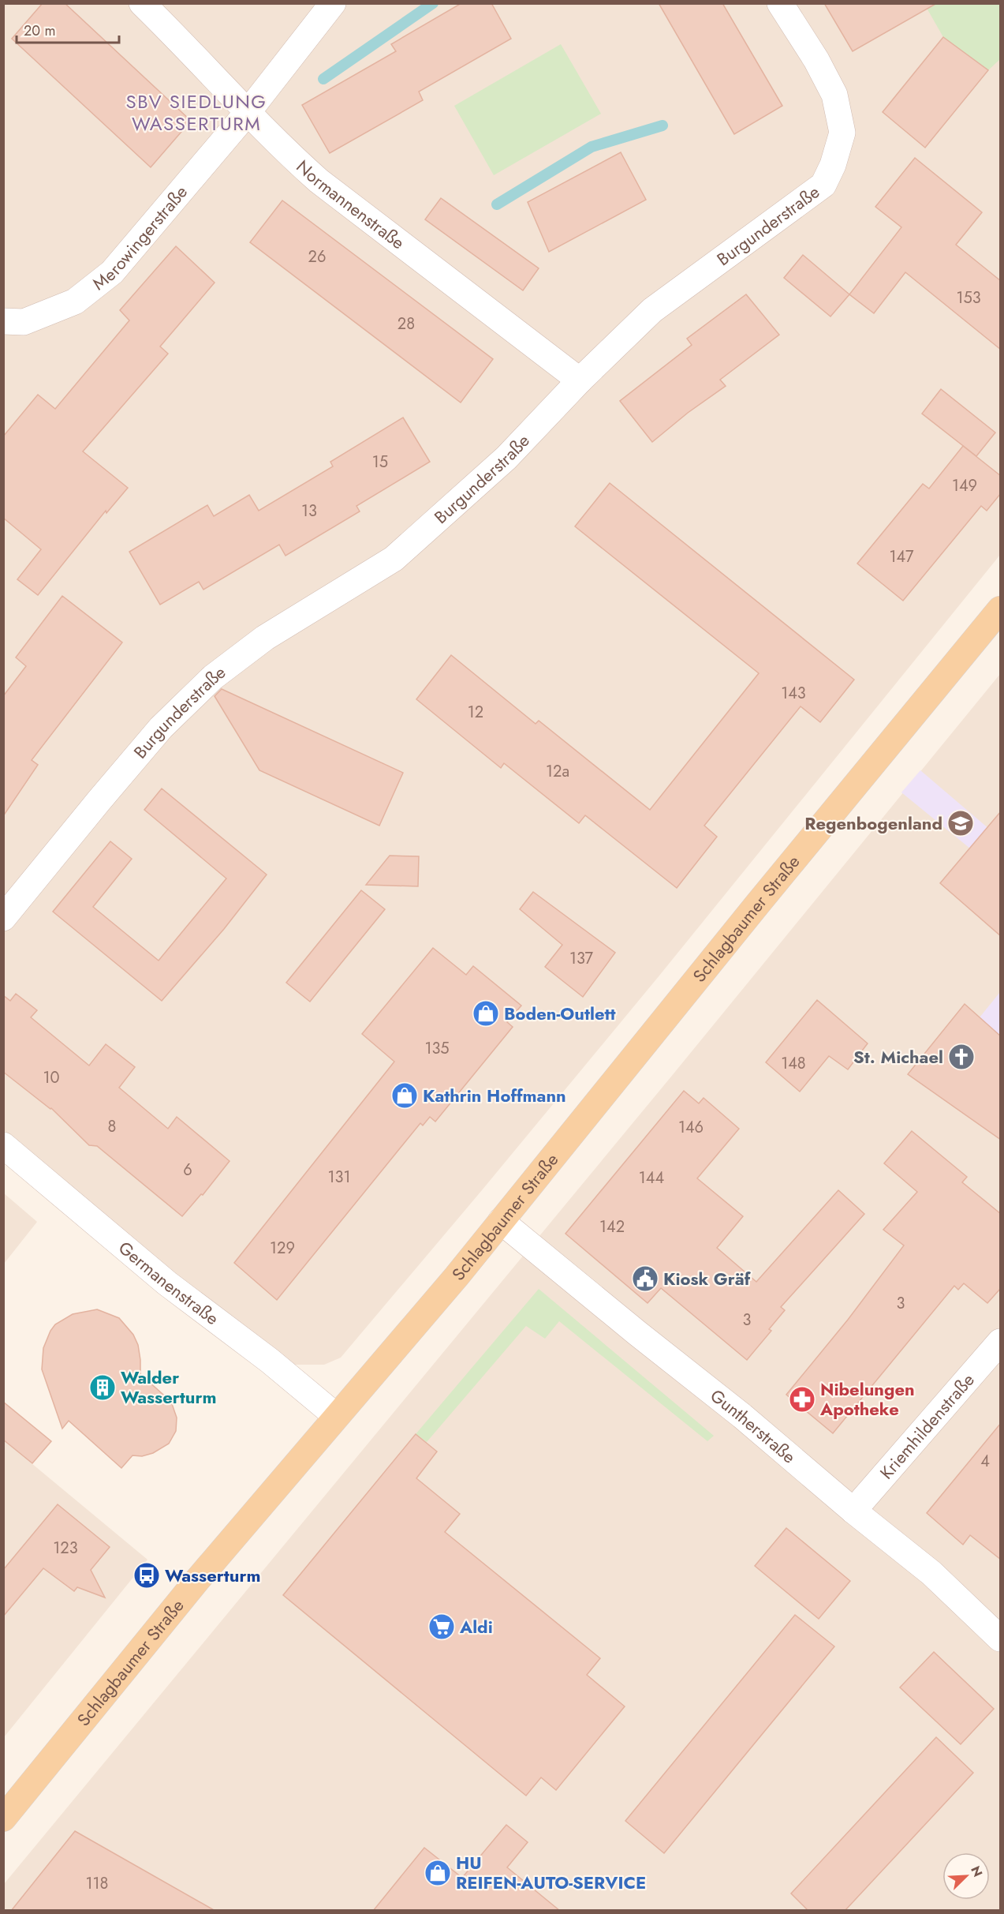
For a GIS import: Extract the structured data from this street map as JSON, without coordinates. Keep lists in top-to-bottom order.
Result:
{
  "streets": {
    "main road": ["Schlagbaumer Straße"],
    "street": [
      "Normannenstraße",
      "Burgunderstraße",
      "Merowingerstraße",
      "Germanenstraße",
      "Guntherstraße",
      "Kriemhildenstraße"
    ]
  },
  "crossings": [
    ["Normannenstraße", "Burgunderstraße"],
    ["Normannenstraße", "Merowingerstraße"],
    ["Schlagbaumer Straße", "Germanenstraße"],
    ["Schlagbaumer Straße", "Guntherstraße"],
    ["Guntherstraße", "Kriemhildenstraße"]
  ],
  "districts": ["SBV SIEDLUNG WASSERTURM"],
  "places": {
    "school or university": ["Regenbogenland"],
    "shop": ["Boden-Outlett", "Kathrin Hoffmann", "HU REIFEN-AUTO-SERVICE"],
    "church": ["St. Michael"],
    "public building": ["Kiosk Gräf"],
    "building": ["Walder Wasserturm"],
    "pharmacy": ["Nibelungen Apotheke"],
    "bus stop": ["Wasserturm"],
    "supermarket": ["Aldi"]
  },
  "house_numbers": [
    "26",
    "153",
    "28",
    "15",
    "149",
    "13",
    "147",
    "143",
    "12",
    "12a",
    "137",
    "135",
    "148",
    "10",
    "8",
    "146",
    "6",
    "131",
    "144",
    "142",
    "129",
    "3",
    "3",
    "4",
    "123",
    "118"
  ],
  "scale_bar": "20 m",
  "north": "top right"
}
